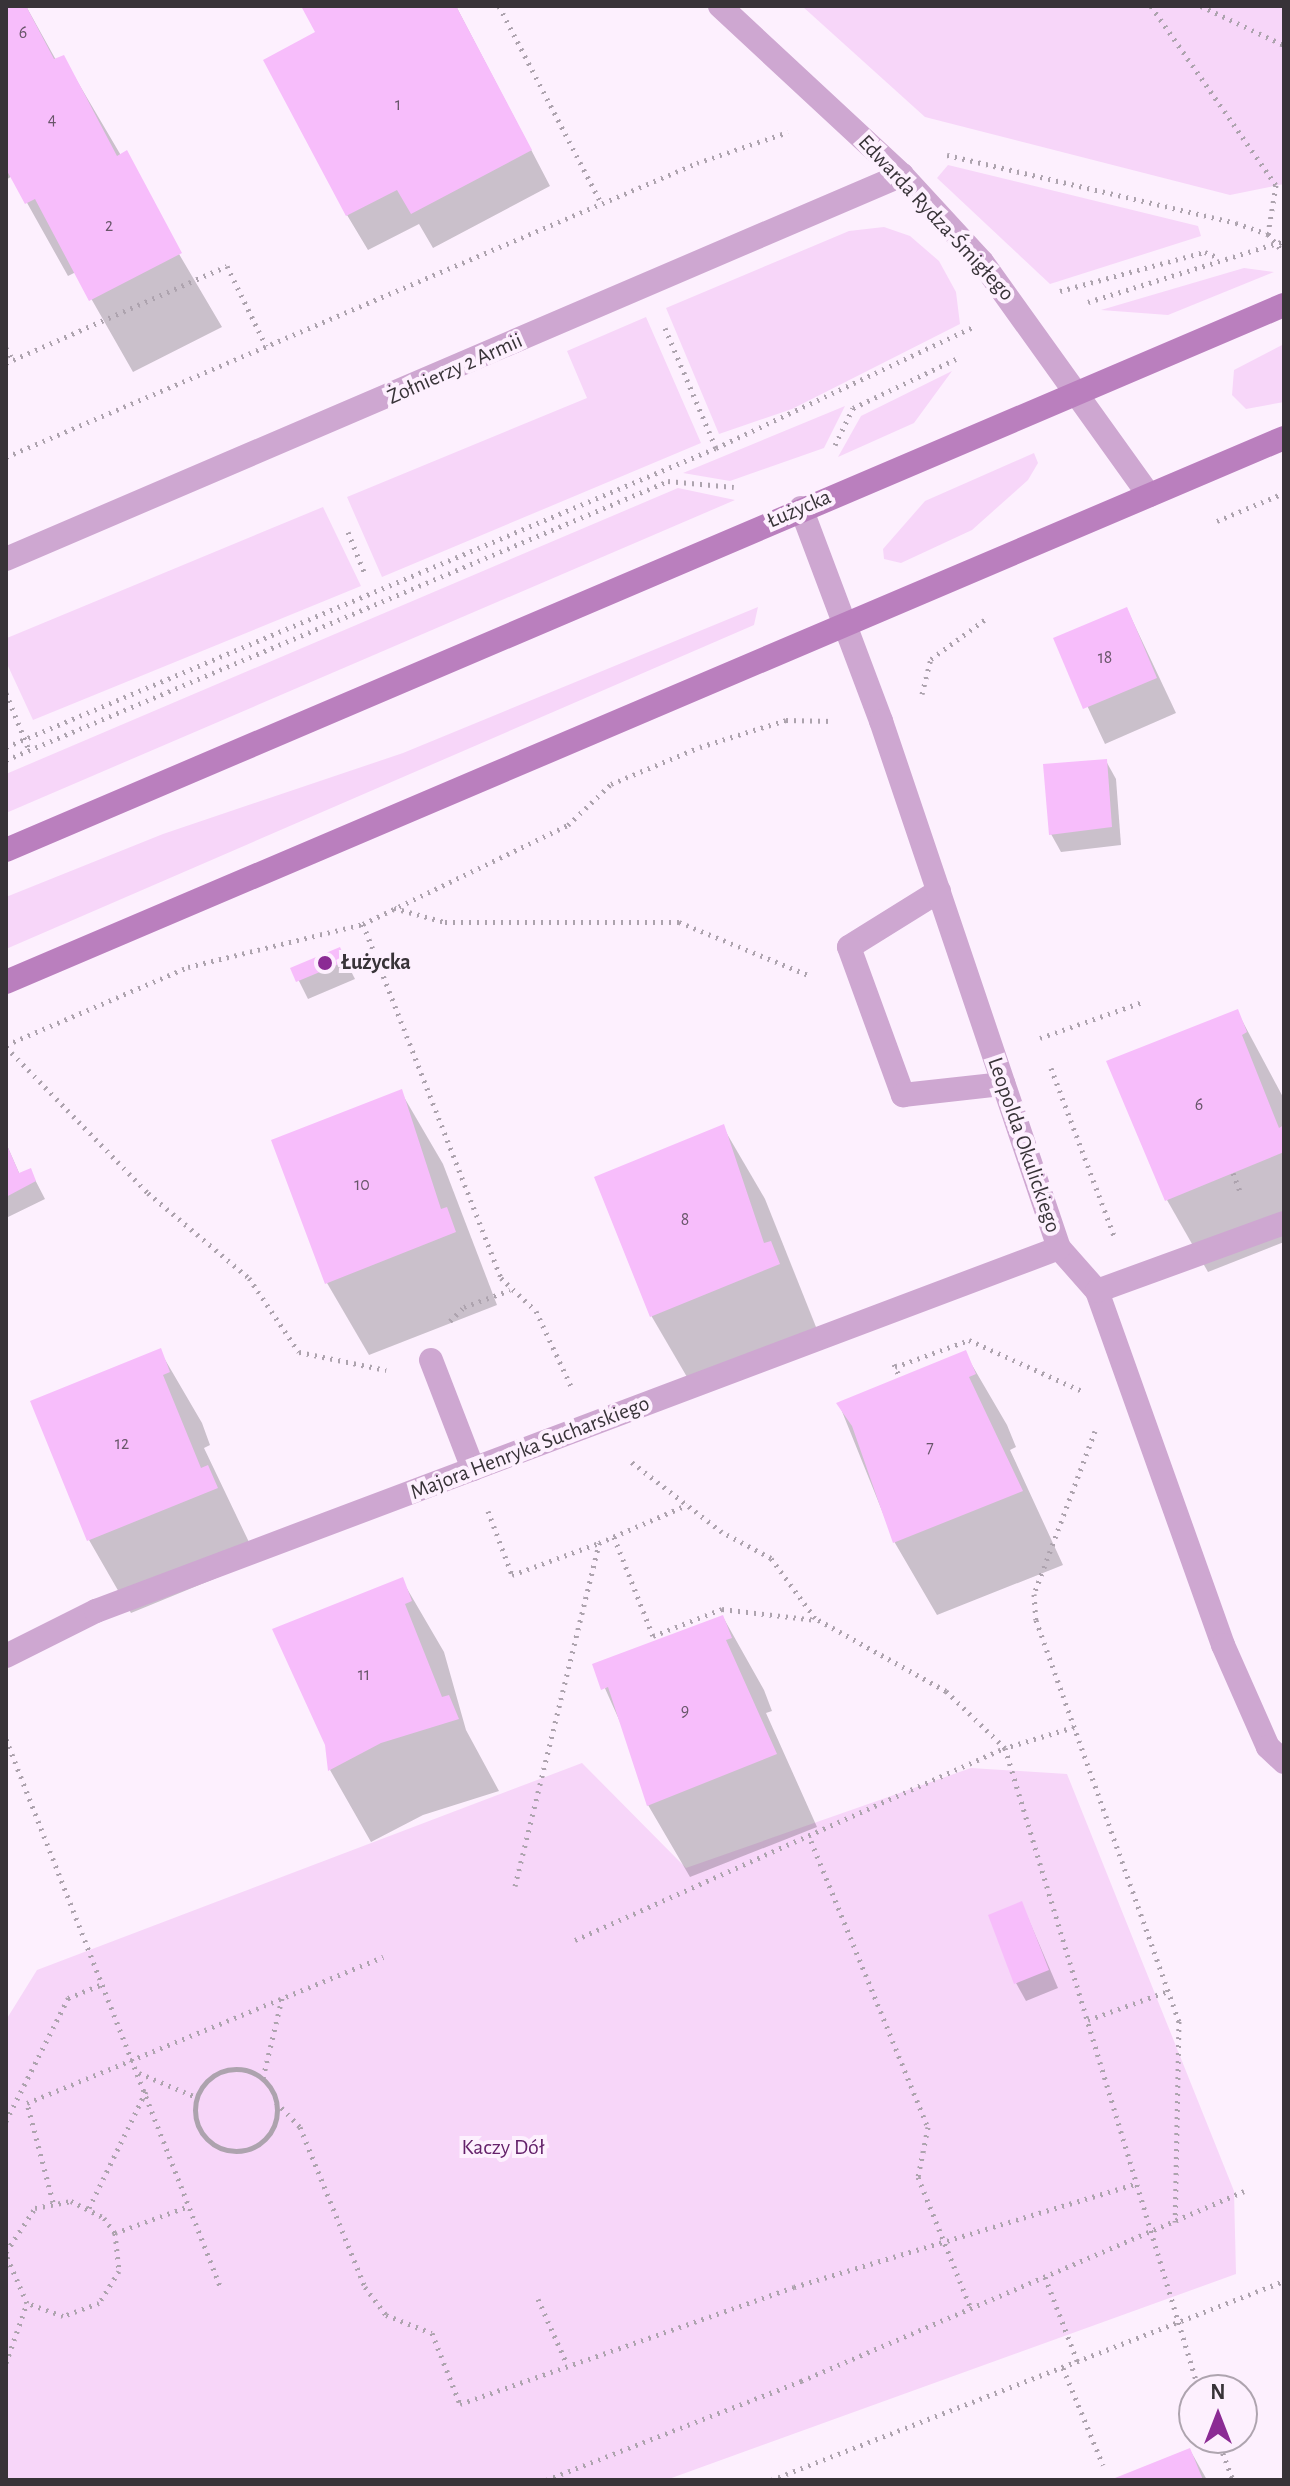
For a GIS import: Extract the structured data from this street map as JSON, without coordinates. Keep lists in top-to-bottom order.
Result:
{
  "streets": {
    "main road": ["Łużycka"],
    "street": [
      "Edwarda Rydza-Śmigłego",
      "Żołnierzy 2 Armii",
      "Leopolda Okulickiego",
      "Majora Henryka Sucharskiego"
    ]
  },
  "crossings": [
    ["Edwarda Rydza-Śmigłego", "Żołnierzy 2 Armii"],
    ["Edwarda Rydza-Śmigłego", "Łużycka"],
    ["Łużycka", "Leopolda Okulickiego"],
    ["Leopolda Okulickiego", "Majora Henryka Sucharskiego"]
  ],
  "parks": ["Kaczy Dół"],
  "places": ["Łużycka"],
  "house_numbers": [
    "6",
    "1",
    "4",
    "2",
    "18",
    "6",
    "10",
    "8",
    "12",
    "7",
    "11",
    "9"
  ],
  "north": "top"
}
